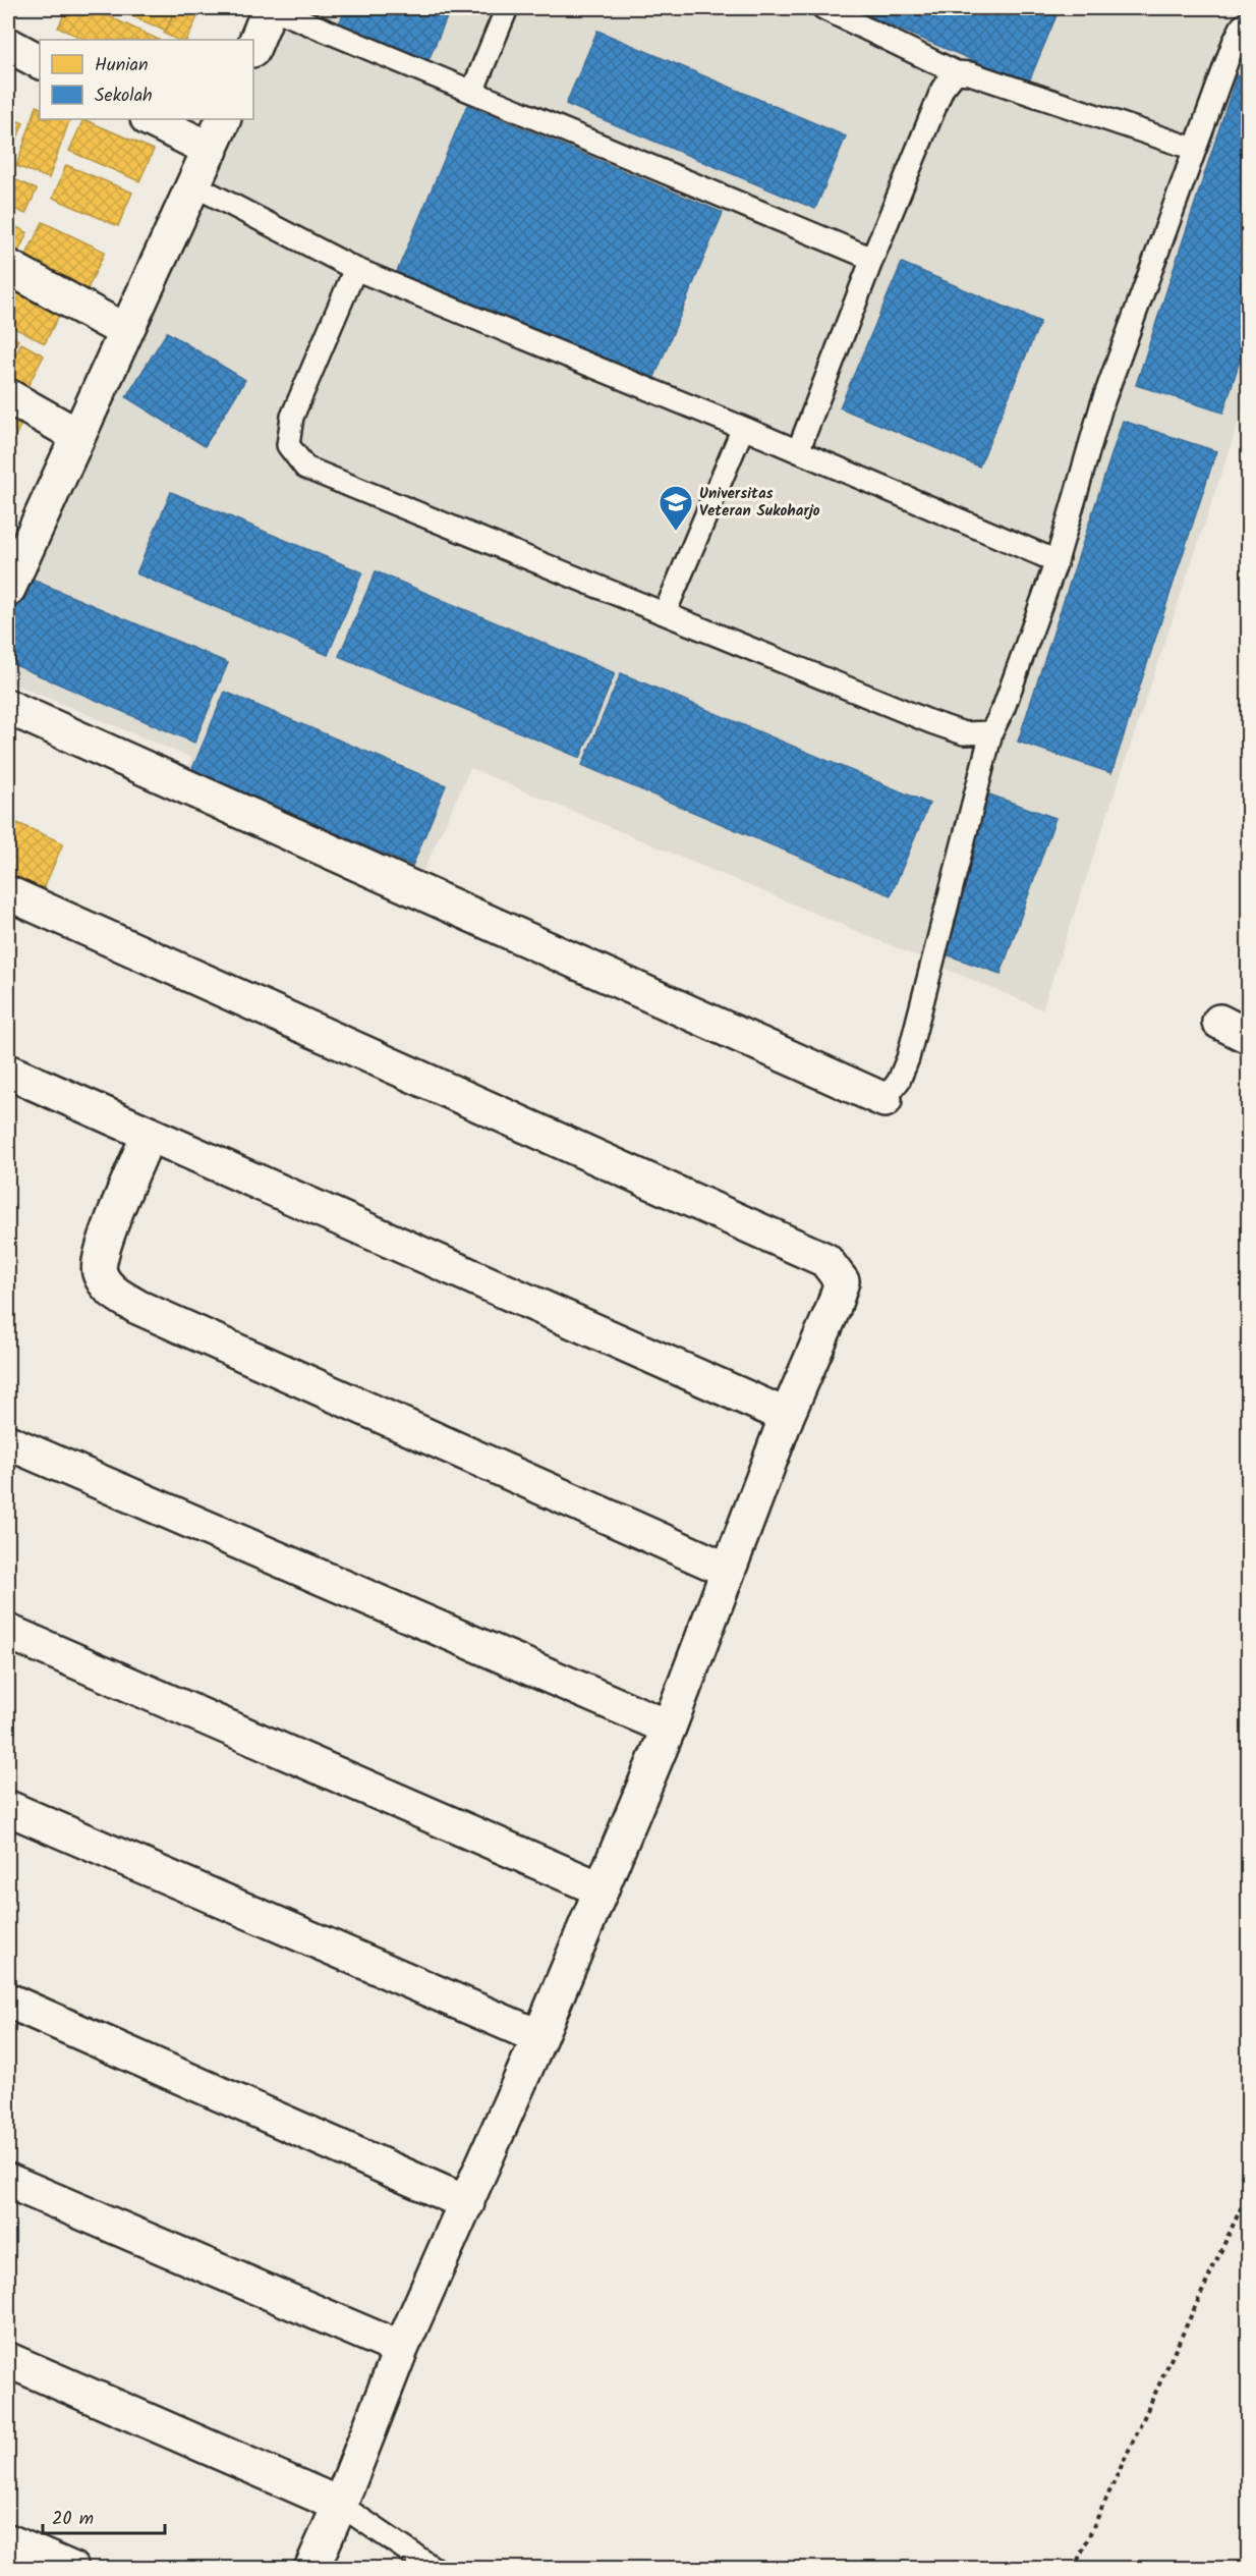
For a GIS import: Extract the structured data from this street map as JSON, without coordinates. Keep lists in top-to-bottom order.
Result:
{
  "places": {
    "school or university": ["Universitas Veteran Sukoharjo"]
  },
  "legend": ["Hunian", "Sekolah"],
  "scale_bar": "20 m"
}
